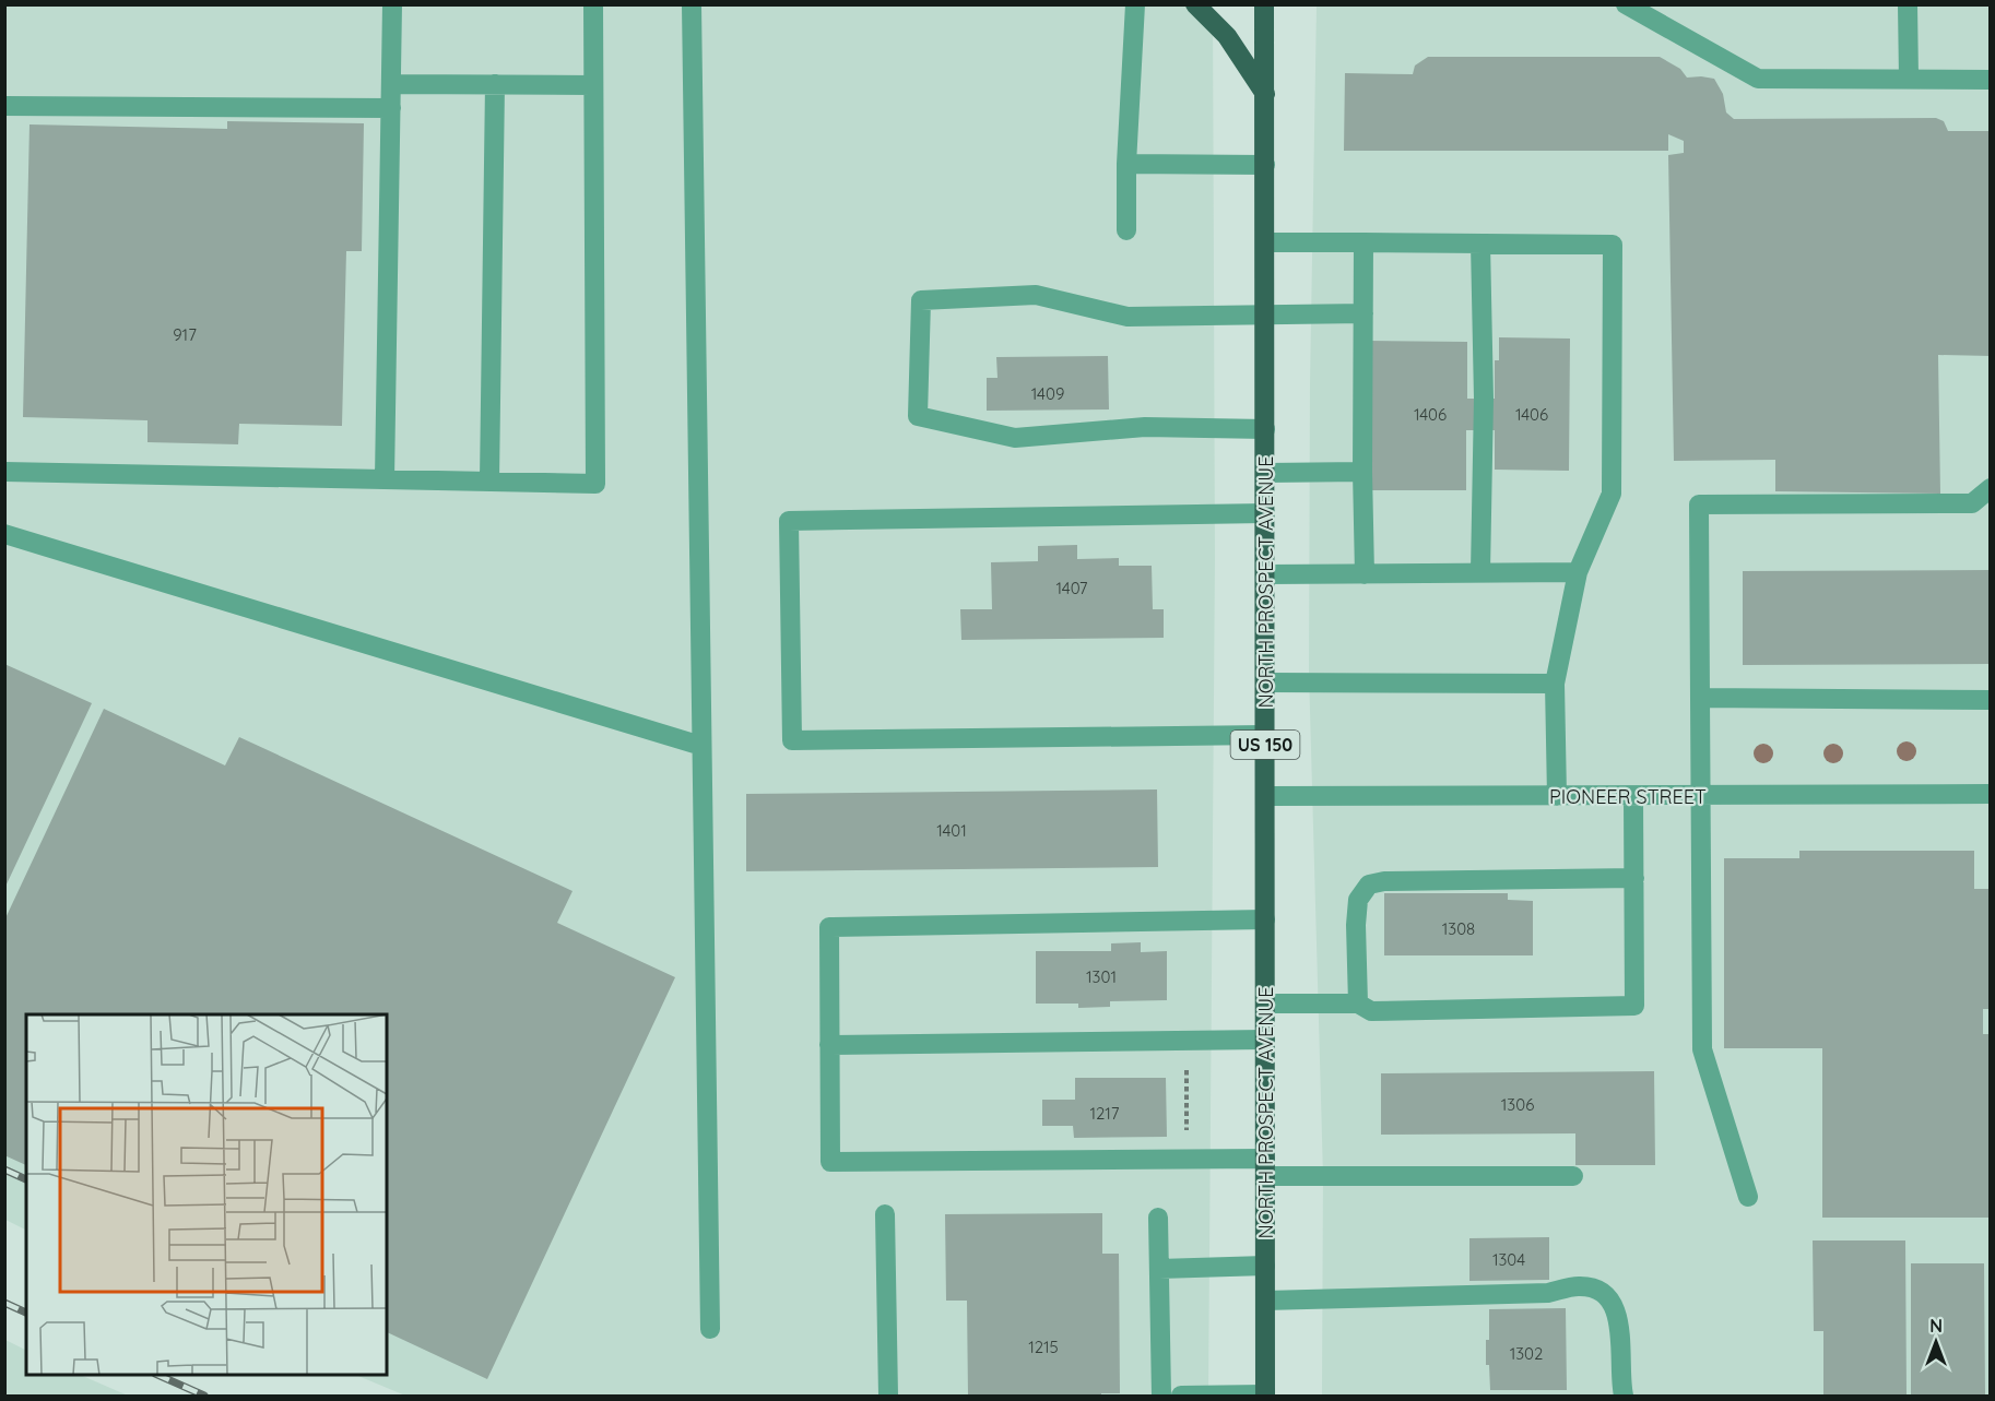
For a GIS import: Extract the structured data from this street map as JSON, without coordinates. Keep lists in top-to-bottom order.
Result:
{
  "streets": {
    "main road": ["NORTH PROSPECT AVENUE", "US 150"],
    "street": ["PIONEER STREET"]
  },
  "crossings": [
    ["NORTH PROSPECT AVENUE", "PIONEER STREET"]
  ],
  "house_numbers": [
    "917",
    "1409",
    "1406",
    "1406",
    "1407",
    "1401",
    "1308",
    "1301",
    "1306",
    "1217",
    "1304",
    "1215",
    "1302"
  ],
  "north": "top"
}
